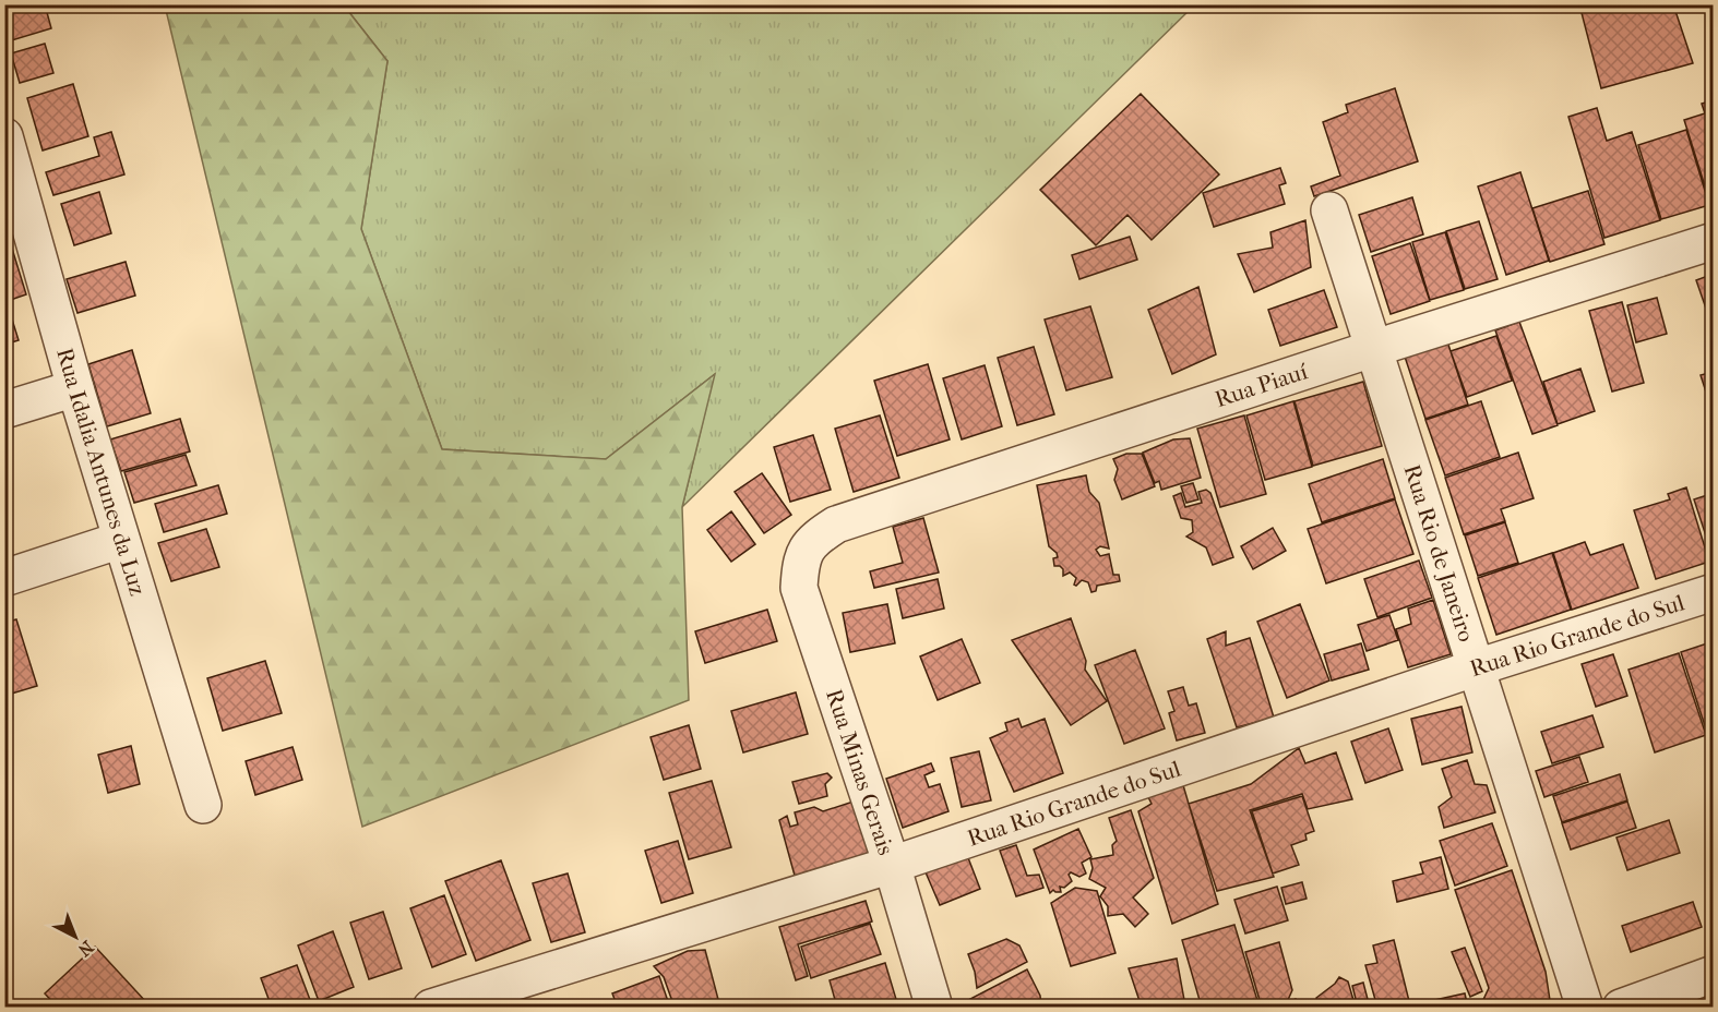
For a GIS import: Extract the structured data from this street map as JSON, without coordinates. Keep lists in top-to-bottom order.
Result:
{
  "streets": {
    "street": [
      "Rua Piauí",
      "Rua Idalia Antunes da Luz",
      "Rua Rio de Janeiro",
      "Rua Rio Grande do Sul",
      "Rua Minas Gerais"
    ]
  },
  "crossings": [
    ["Rua Piauí", "Rua Rio de Janeiro"],
    ["Rua Piauí", "Rua Minas Gerais"],
    ["Rua Rio de Janeiro", "Rua Rio Grande do Sul"],
    ["Rua Rio Grande do Sul", "Rua Minas Gerais"]
  ],
  "north": "bottom right"
}
